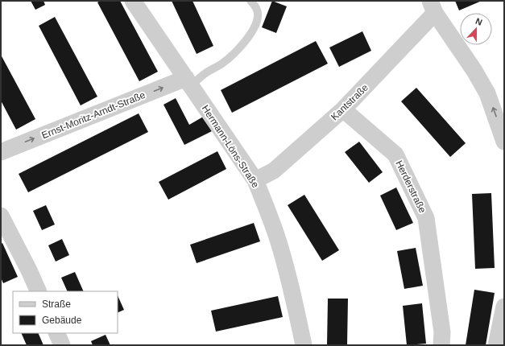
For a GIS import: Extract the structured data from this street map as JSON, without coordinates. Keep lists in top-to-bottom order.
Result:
{
  "streets": {
    "street": [
      "Kantstraße",
      "Ernst-Moritz-Arndt-Straße",
      "Hermann-Löns-Straße",
      "Herderstraße"
    ]
  },
  "crossings": [
    ["Kantstraße", "Hermann-Löns-Straße"],
    ["Kantstraße", "Herderstraße"],
    ["Ernst-Moritz-Arndt-Straße", "Hermann-Löns-Straße"]
  ],
  "one_way": ["Ernst-Moritz-Arndt-Straße"],
  "legend": ["Straße", "Gebäude"],
  "north": "top"
}
